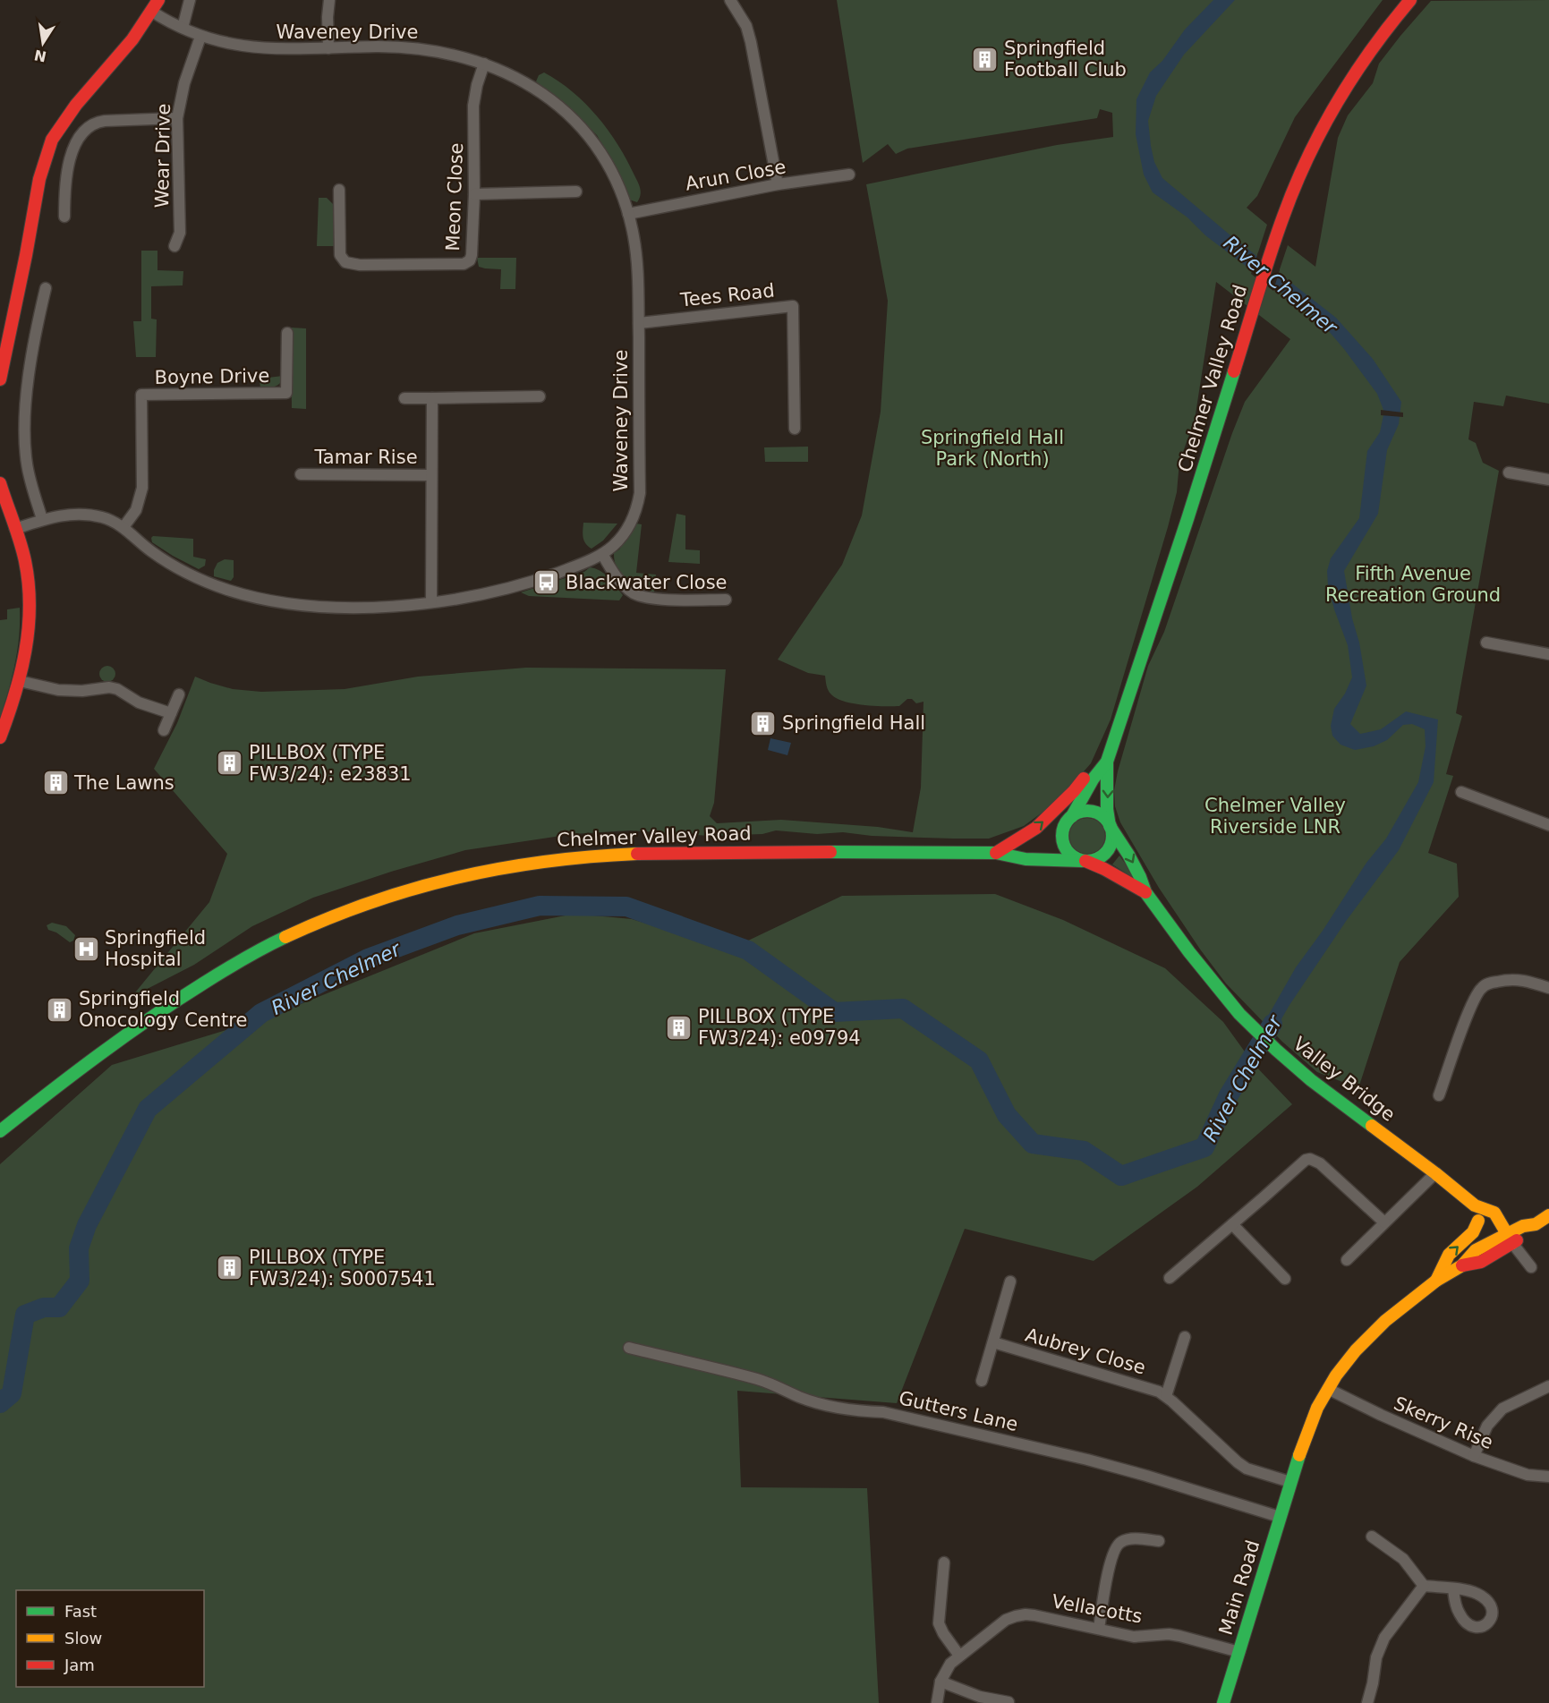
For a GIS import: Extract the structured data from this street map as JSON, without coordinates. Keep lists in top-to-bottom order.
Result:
{
  "streets": {
    "main road": ["Chelmer Valley Road", "Valley Bridge", "Main Road"],
    "street": [
      "Waveney Drive",
      "Wear Drive",
      "Arun Close",
      "Meon Close",
      "Tees Road",
      "Boyne Drive",
      "Tamar Rise",
      "Aubrey Close",
      "Gutters Lane",
      "Skerry Rise",
      "Vellacotts"
    ]
  },
  "crossings": [
    ["Waveney Drive", "Wear Drive"],
    ["Waveney Drive", "Arun Close"],
    ["Waveney Drive", "Meon Close"],
    ["Waveney Drive", "Tees Road"],
    ["Waveney Drive", "Boyne Drive"],
    ["Waveney Drive", "Tamar Rise"],
    ["Chelmer Valley Road", "Valley Bridge"],
    ["Aubrey Close", "Main Road"],
    ["Gutters Lane", "Main Road"],
    ["Skerry Rise", "Main Road"],
    ["Main Road", "Vellacotts"]
  ],
  "water": ["River Chelmer"],
  "parks": ["Springfield Hall Park (North)", "Fifth Avenue Recreation Ground", "Chelmer Valley Riverside LNR"],
  "places": {
    "building": [
      "Springfield Football Club",
      "Springfield Hall",
      "PILLBOX (TYPE FW3/24): e23831",
      "The Lawns",
      "Springfield Onocology Centre",
      "PILLBOX (TYPE FW3/24): e09794",
      "PILLBOX (TYPE FW3/24): S0007541"
    ],
    "bus stop": ["Blackwater Close"],
    "hospital": ["Springfield Hospital"]
  },
  "legend": ["Fast", "Slow", "Jam"],
  "north": "bottom"
}
